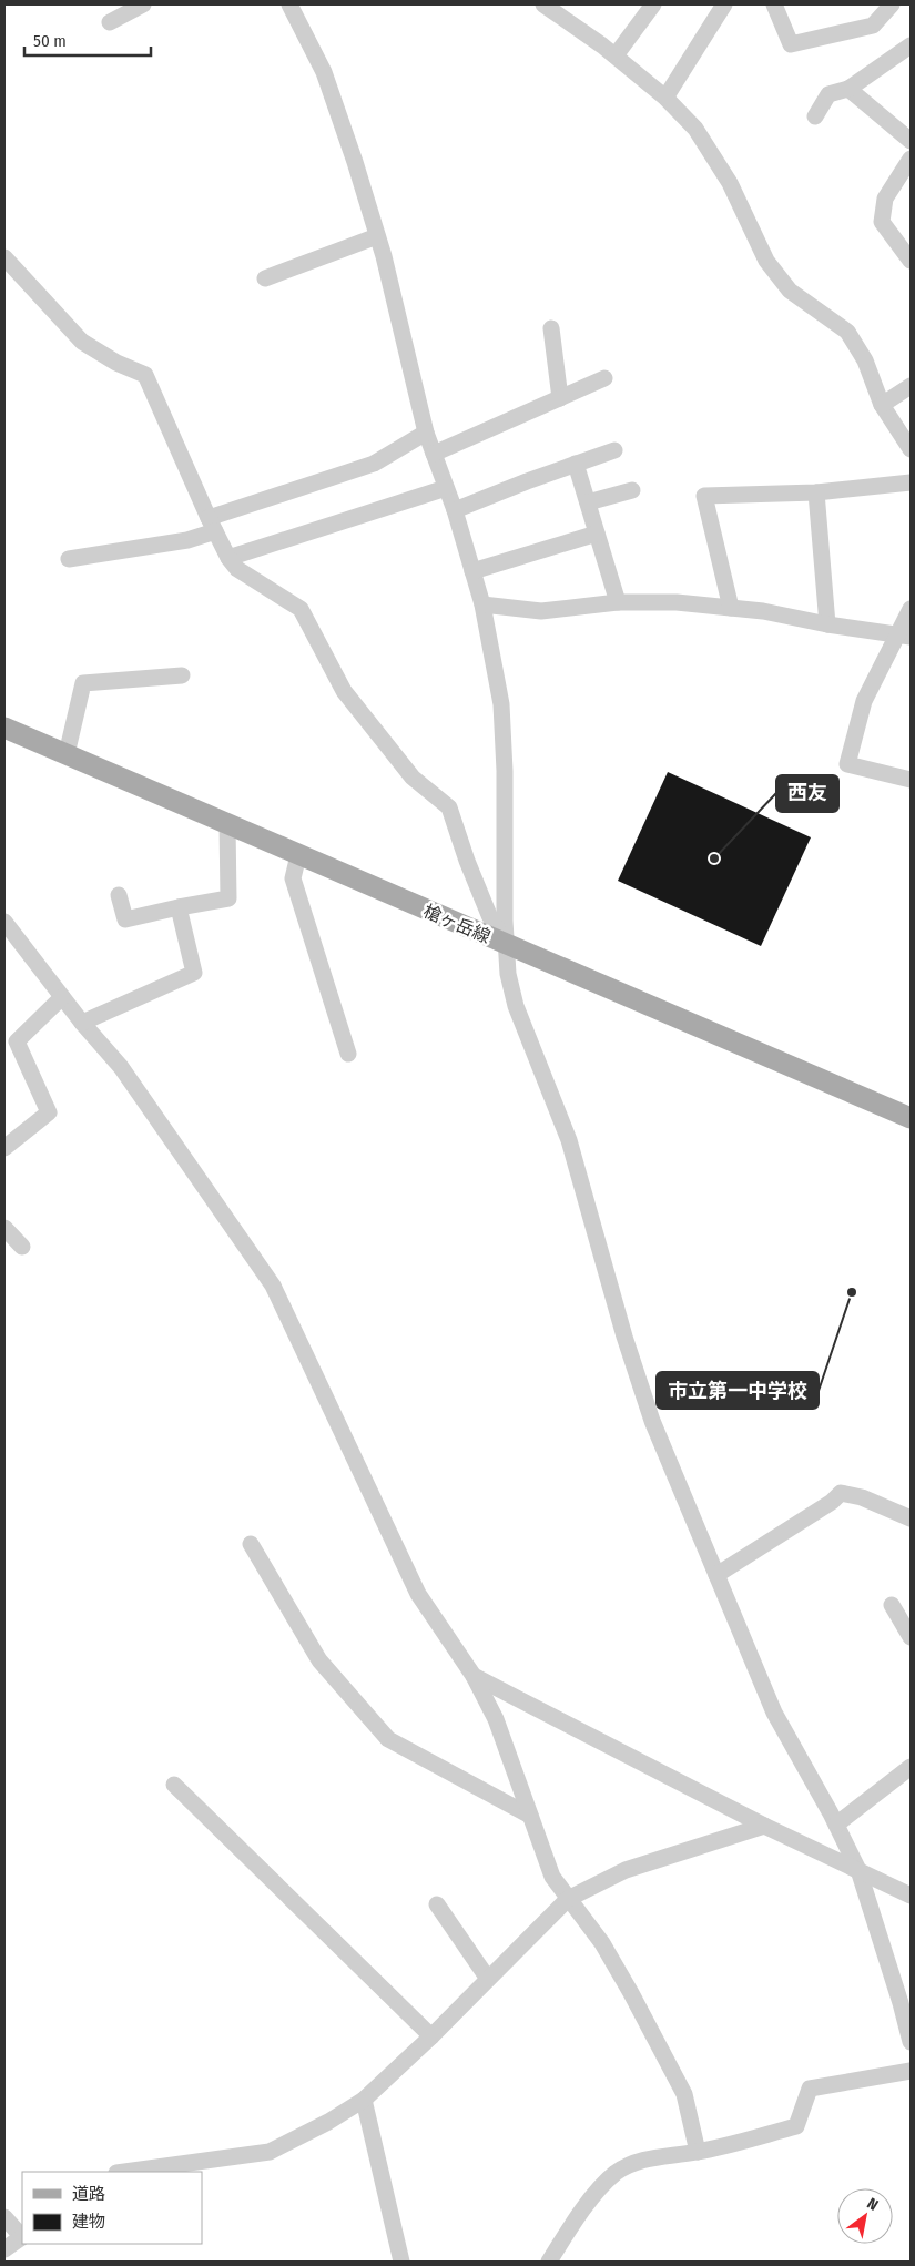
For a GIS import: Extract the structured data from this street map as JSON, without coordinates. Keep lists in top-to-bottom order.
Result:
{
  "streets": {
    "main road": ["槍ヶ岳線"]
  },
  "places": ["西友", "市立第一中学校"],
  "legend": ["道路", "建物"],
  "scale_bar": "50 m",
  "north": "top right"
}
